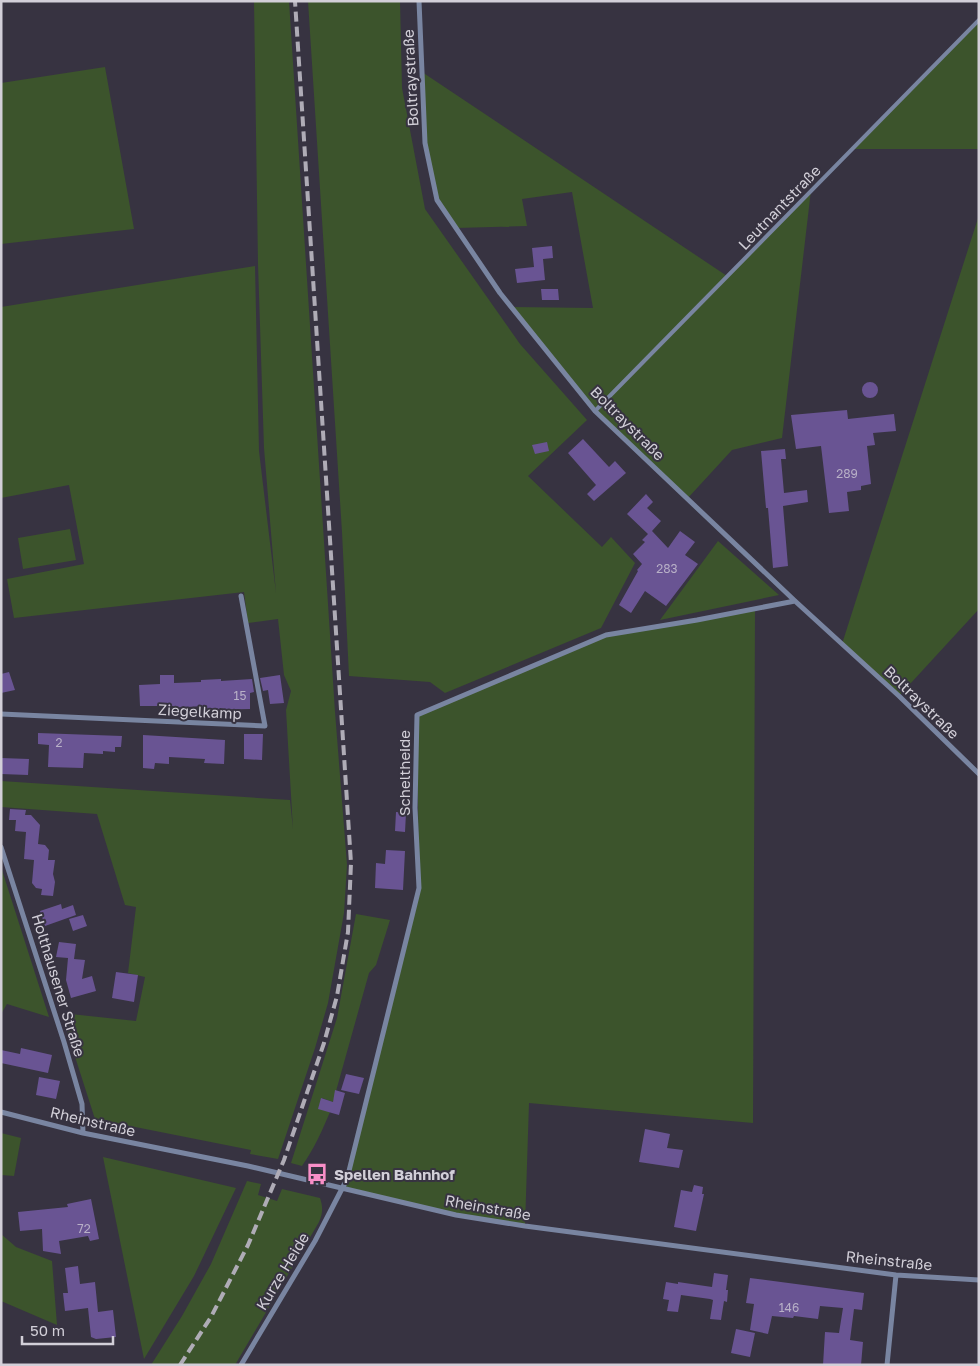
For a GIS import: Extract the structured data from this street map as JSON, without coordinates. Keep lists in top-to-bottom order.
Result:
{
  "streets": {
    "street": [
      "Boltraystraße",
      "Ziegelkamp",
      "Scheltheide",
      "Holthausener Straße",
      "Rheinstraße",
      "Kurze Heide"
    ],
    "lane": ["Leutnantstraße"]
  },
  "crossings": [
    ["Boltraystraße", "Leutnantstraße"],
    ["Boltraystraße", "Scheltheide"],
    ["Scheltheide", "Rheinstraße"],
    ["Scheltheide", "Kurze Heide"],
    ["Holthausener Straße", "Rheinstraße"],
    ["Rheinstraße", "Kurze Heide"]
  ],
  "places": {
    "bus stop": ["Spellen Bahnhof"]
  },
  "house_numbers": [
    "289",
    "283",
    "15",
    "2",
    "72",
    "146"
  ],
  "scale_bar": "50 m"
}
